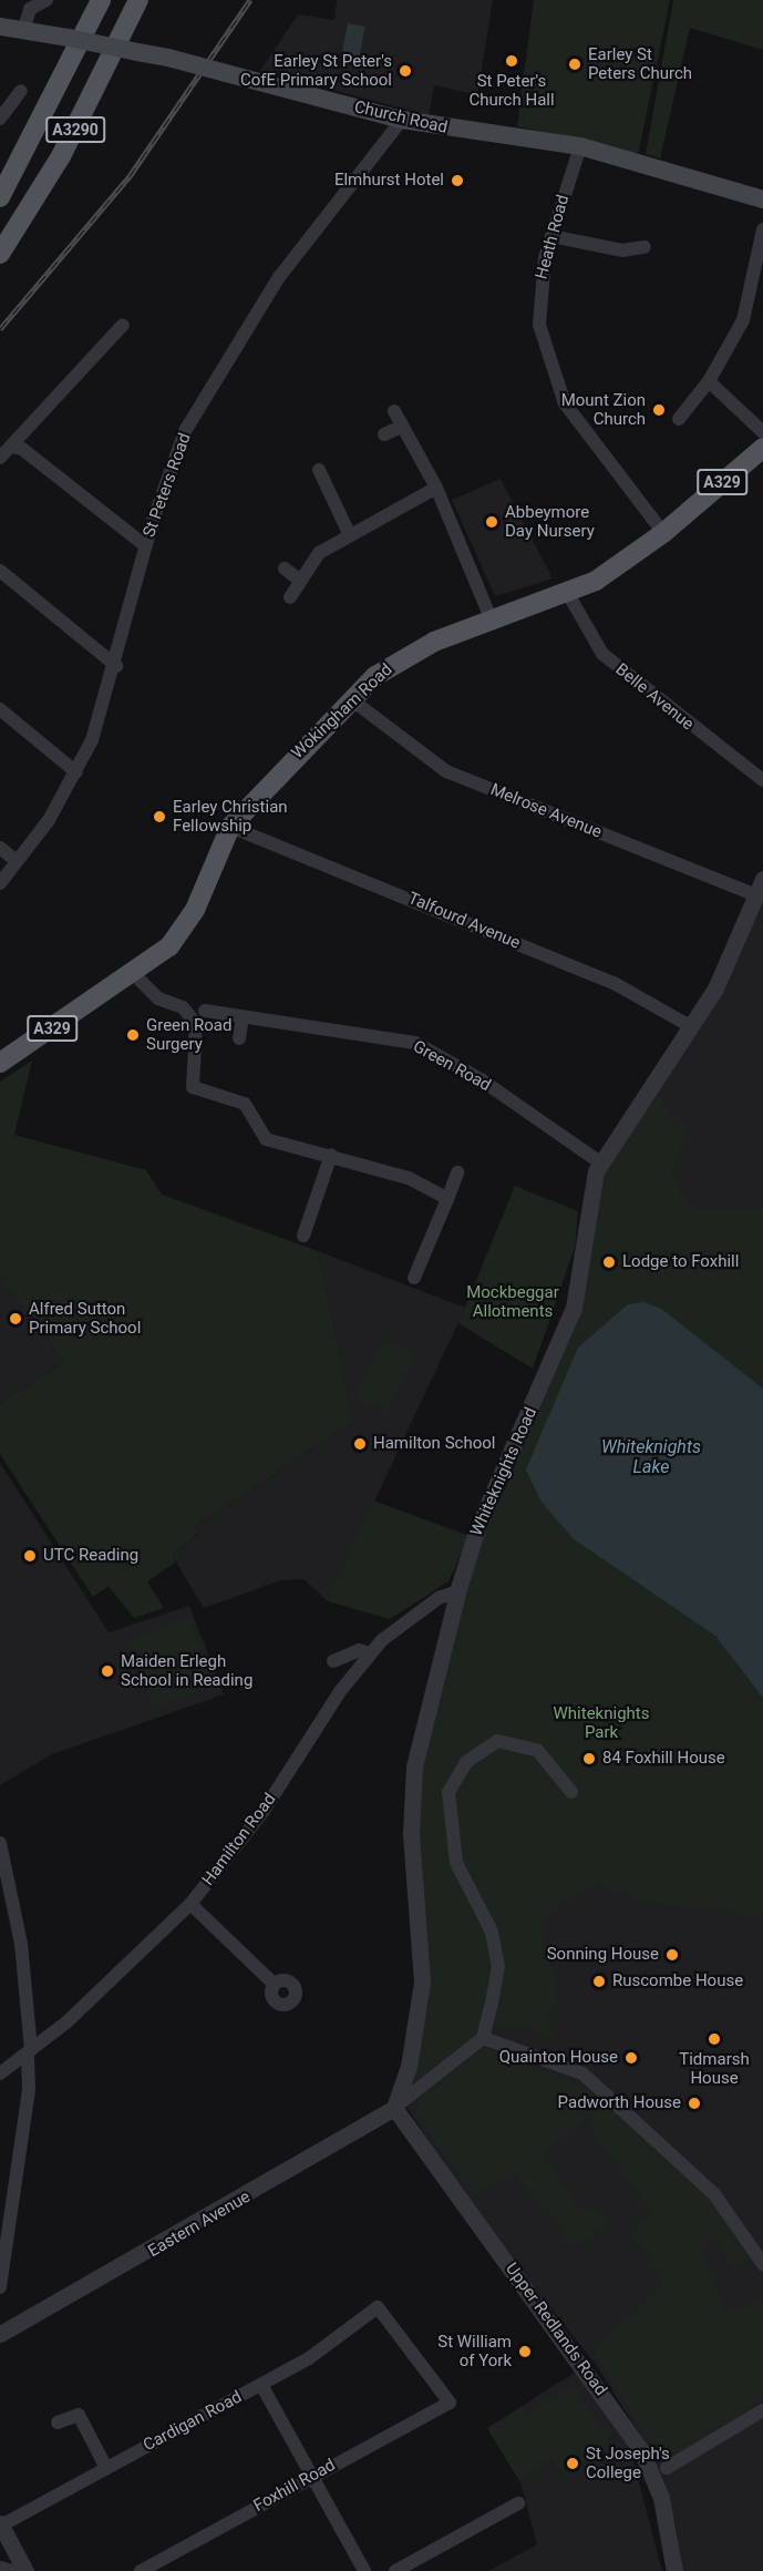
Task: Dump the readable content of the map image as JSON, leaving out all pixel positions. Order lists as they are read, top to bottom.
{
  "streets": {
    "main road": [
      "Church Road",
      "A3290",
      "A329",
      "Wokingham Road"
    ],
    "street": [
      "Heath Road",
      "St Peters Road",
      "Belle Avenue",
      "Melrose Avenue",
      "Talfourd Avenue",
      "Green Road",
      "Whiteknights Road",
      "Hamilton Road",
      "Eastern Avenue",
      "Upper Redlands Road",
      "Cardigan Road",
      "Foxhill Road"
    ]
  },
  "crossings": [
    ["Church Road", "Heath Road"],
    ["Church Road", "St Peters Road"],
    ["Heath Road", "Wokingham Road"],
    ["Belle Avenue", "Wokingham Road"],
    ["Wokingham Road", "Melrose Avenue"],
    ["Wokingham Road", "Talfourd Avenue"],
    ["Melrose Avenue", "Whiteknights Road"],
    ["Talfourd Avenue", "Whiteknights Road"],
    ["Green Road", "Whiteknights Road"],
    ["Whiteknights Road", "Hamilton Road"],
    ["Whiteknights Road", "Eastern Avenue"],
    ["Whiteknights Road", "Upper Redlands Road"],
    ["Eastern Avenue", "Upper Redlands Road"],
    ["Cardigan Road", "Foxhill Road"]
  ],
  "water": ["Whiteknights Lake"],
  "parks": ["Mockbeggar Allotments", "Whiteknights Park"],
  "places": [
    "St Peter's Church Hall",
    "Earley St Peters Church",
    "Earley St Peter's CofE Primary School",
    "Elmhurst Hotel",
    "Mount Zion Church",
    "Abbeymore Day Nursery",
    "Earley Christian Fellowship",
    "Green Road Surgery",
    "Lodge to Foxhill",
    "Alfred Sutton Primary School",
    "Hamilton School",
    "UTC Reading",
    "Maiden Erlegh School in Reading",
    "84 Foxhill House",
    "Sonning House",
    "Ruscombe House",
    "Tidmarsh House",
    "Quainton House",
    "Padworth House",
    "St William of York",
    "St Joseph's College"
  ]
}
